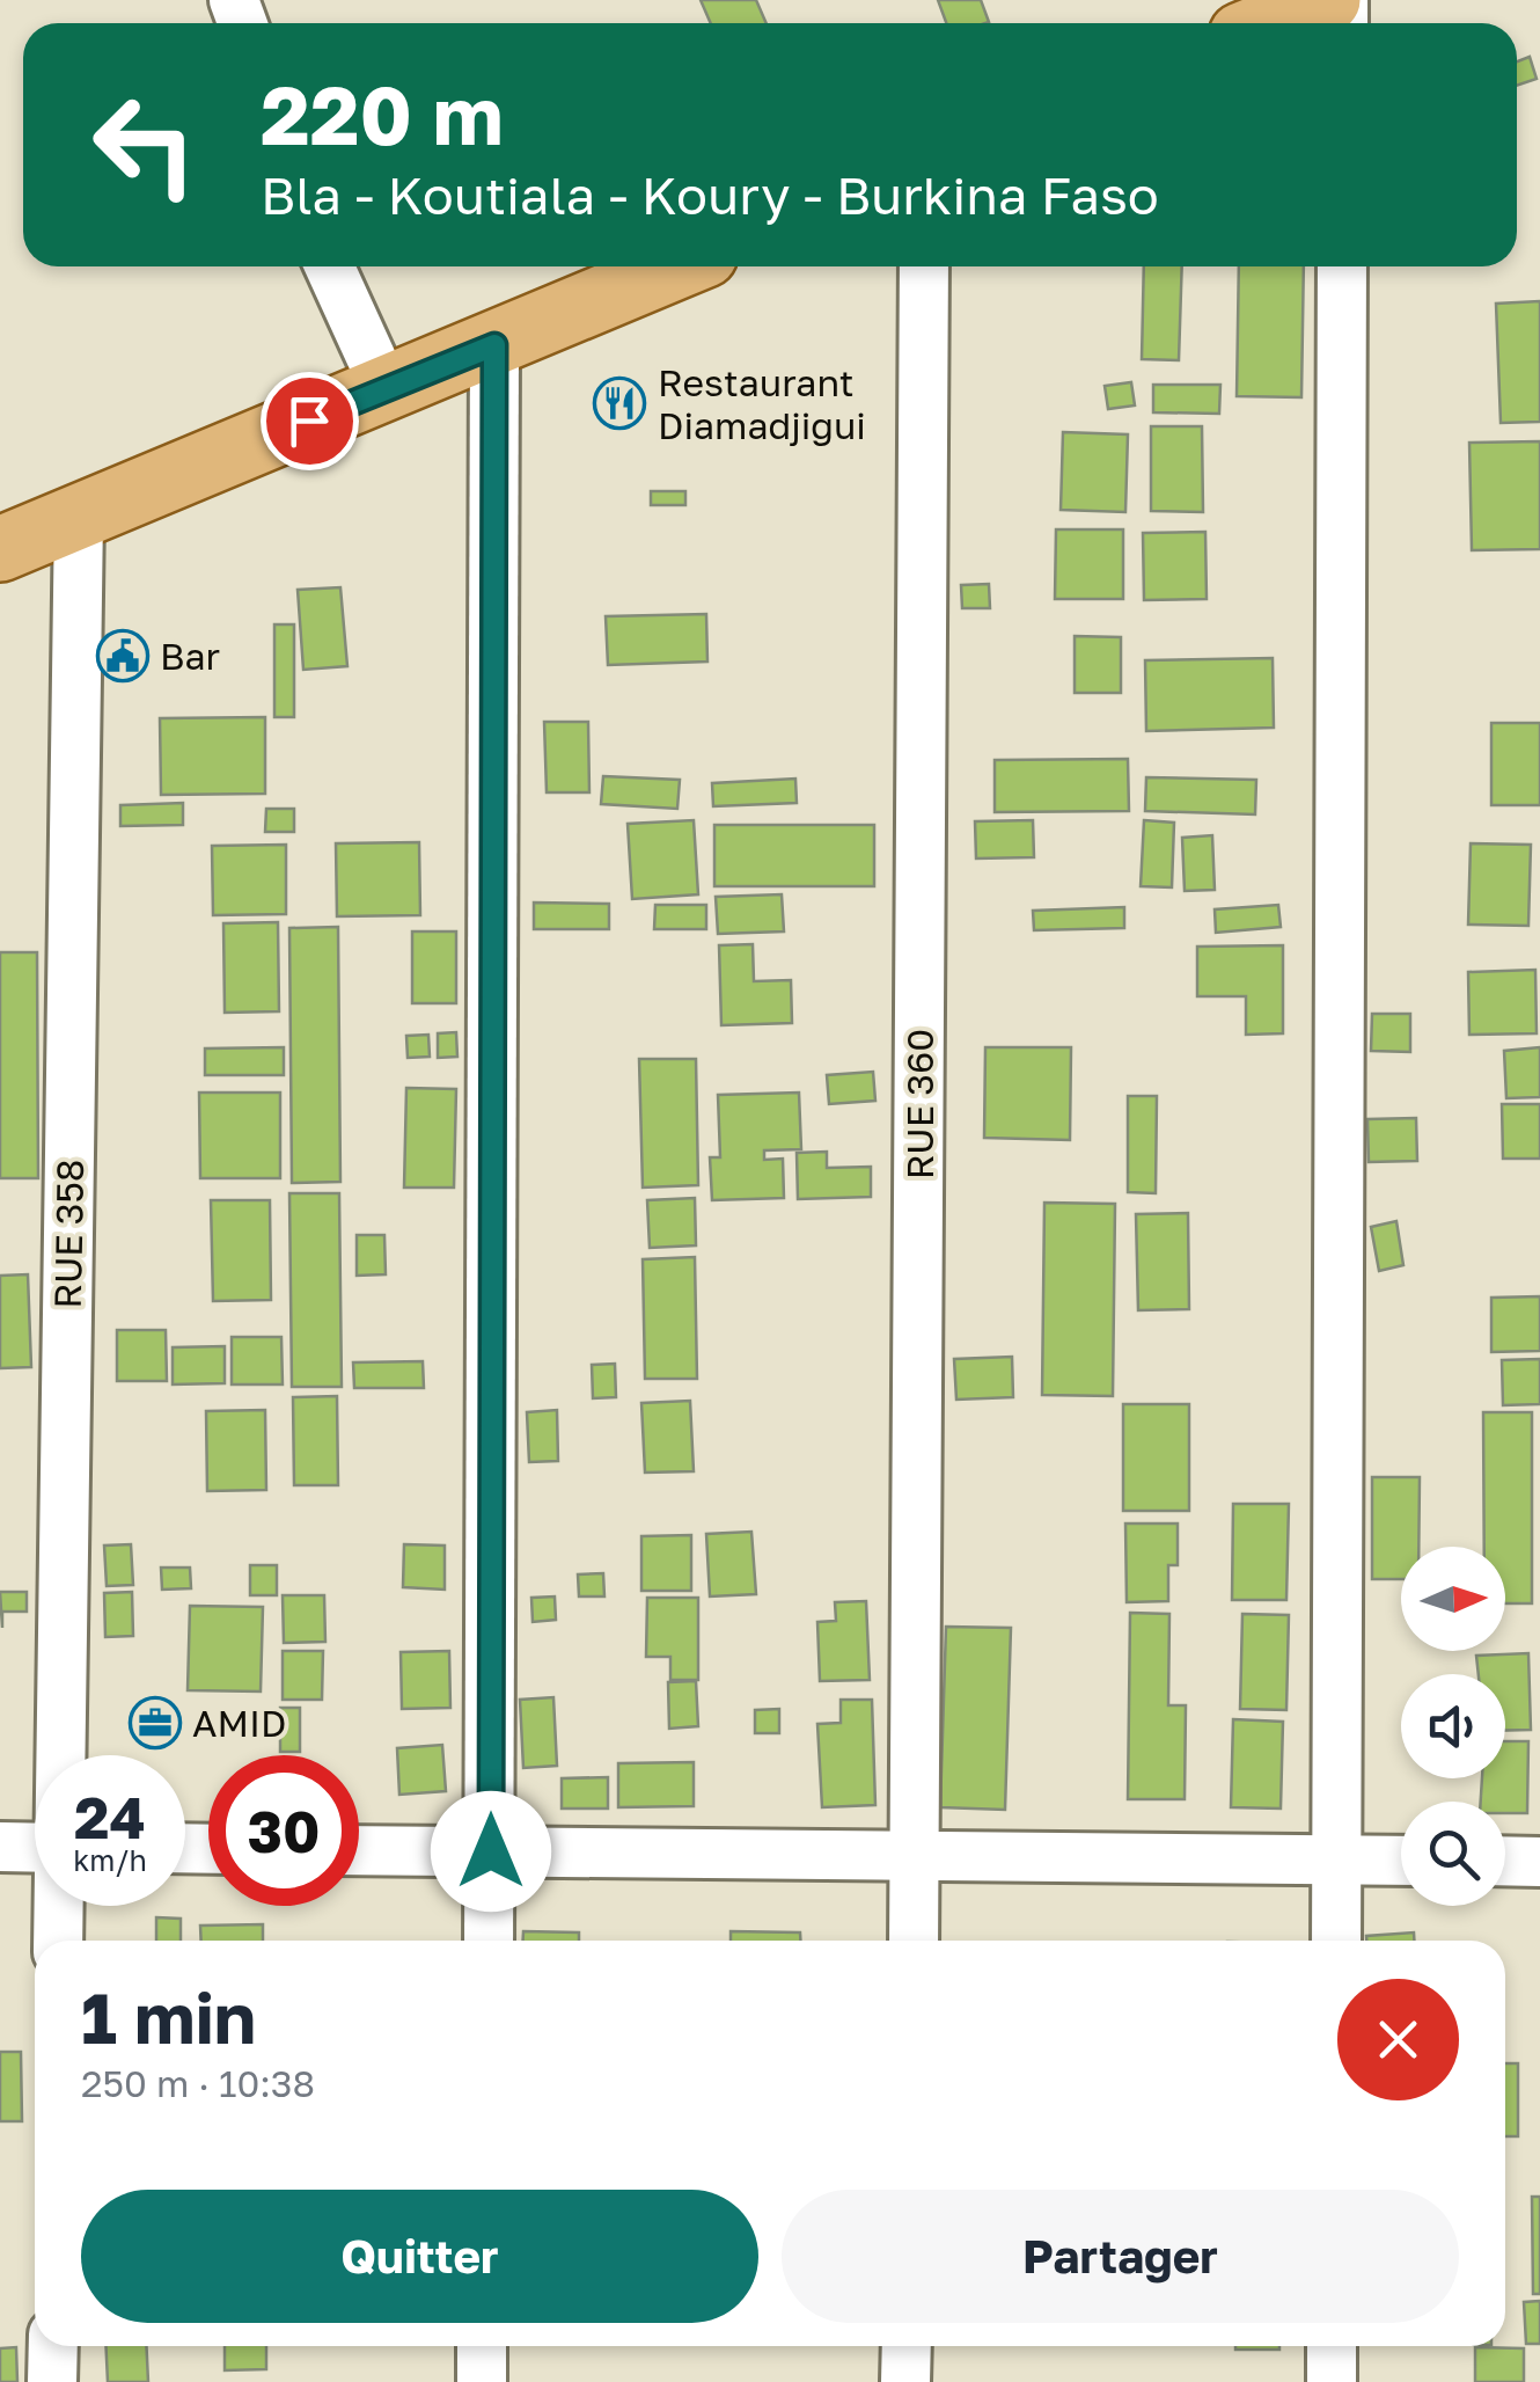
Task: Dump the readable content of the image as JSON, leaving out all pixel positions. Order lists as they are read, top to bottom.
{
  "streets": {
    "street": ["RUE 360", "RUE 358"]
  },
  "places": {
    "restaurant": ["Restaurant Diamadjigui"],
    "public building": ["Bar"],
    "office": ["AMID"]
  },
  "north": "right",
  "page": {
    "turn": ["220 m", "Bla - Koutiala - Koury - Burkina Faso"],
    "speed": "24 km/h",
    "limit": "30",
    "heading": ["1 min", "250 m · 10:38"],
    "buttons": ["Quitter", "Partager"]
  }
}
